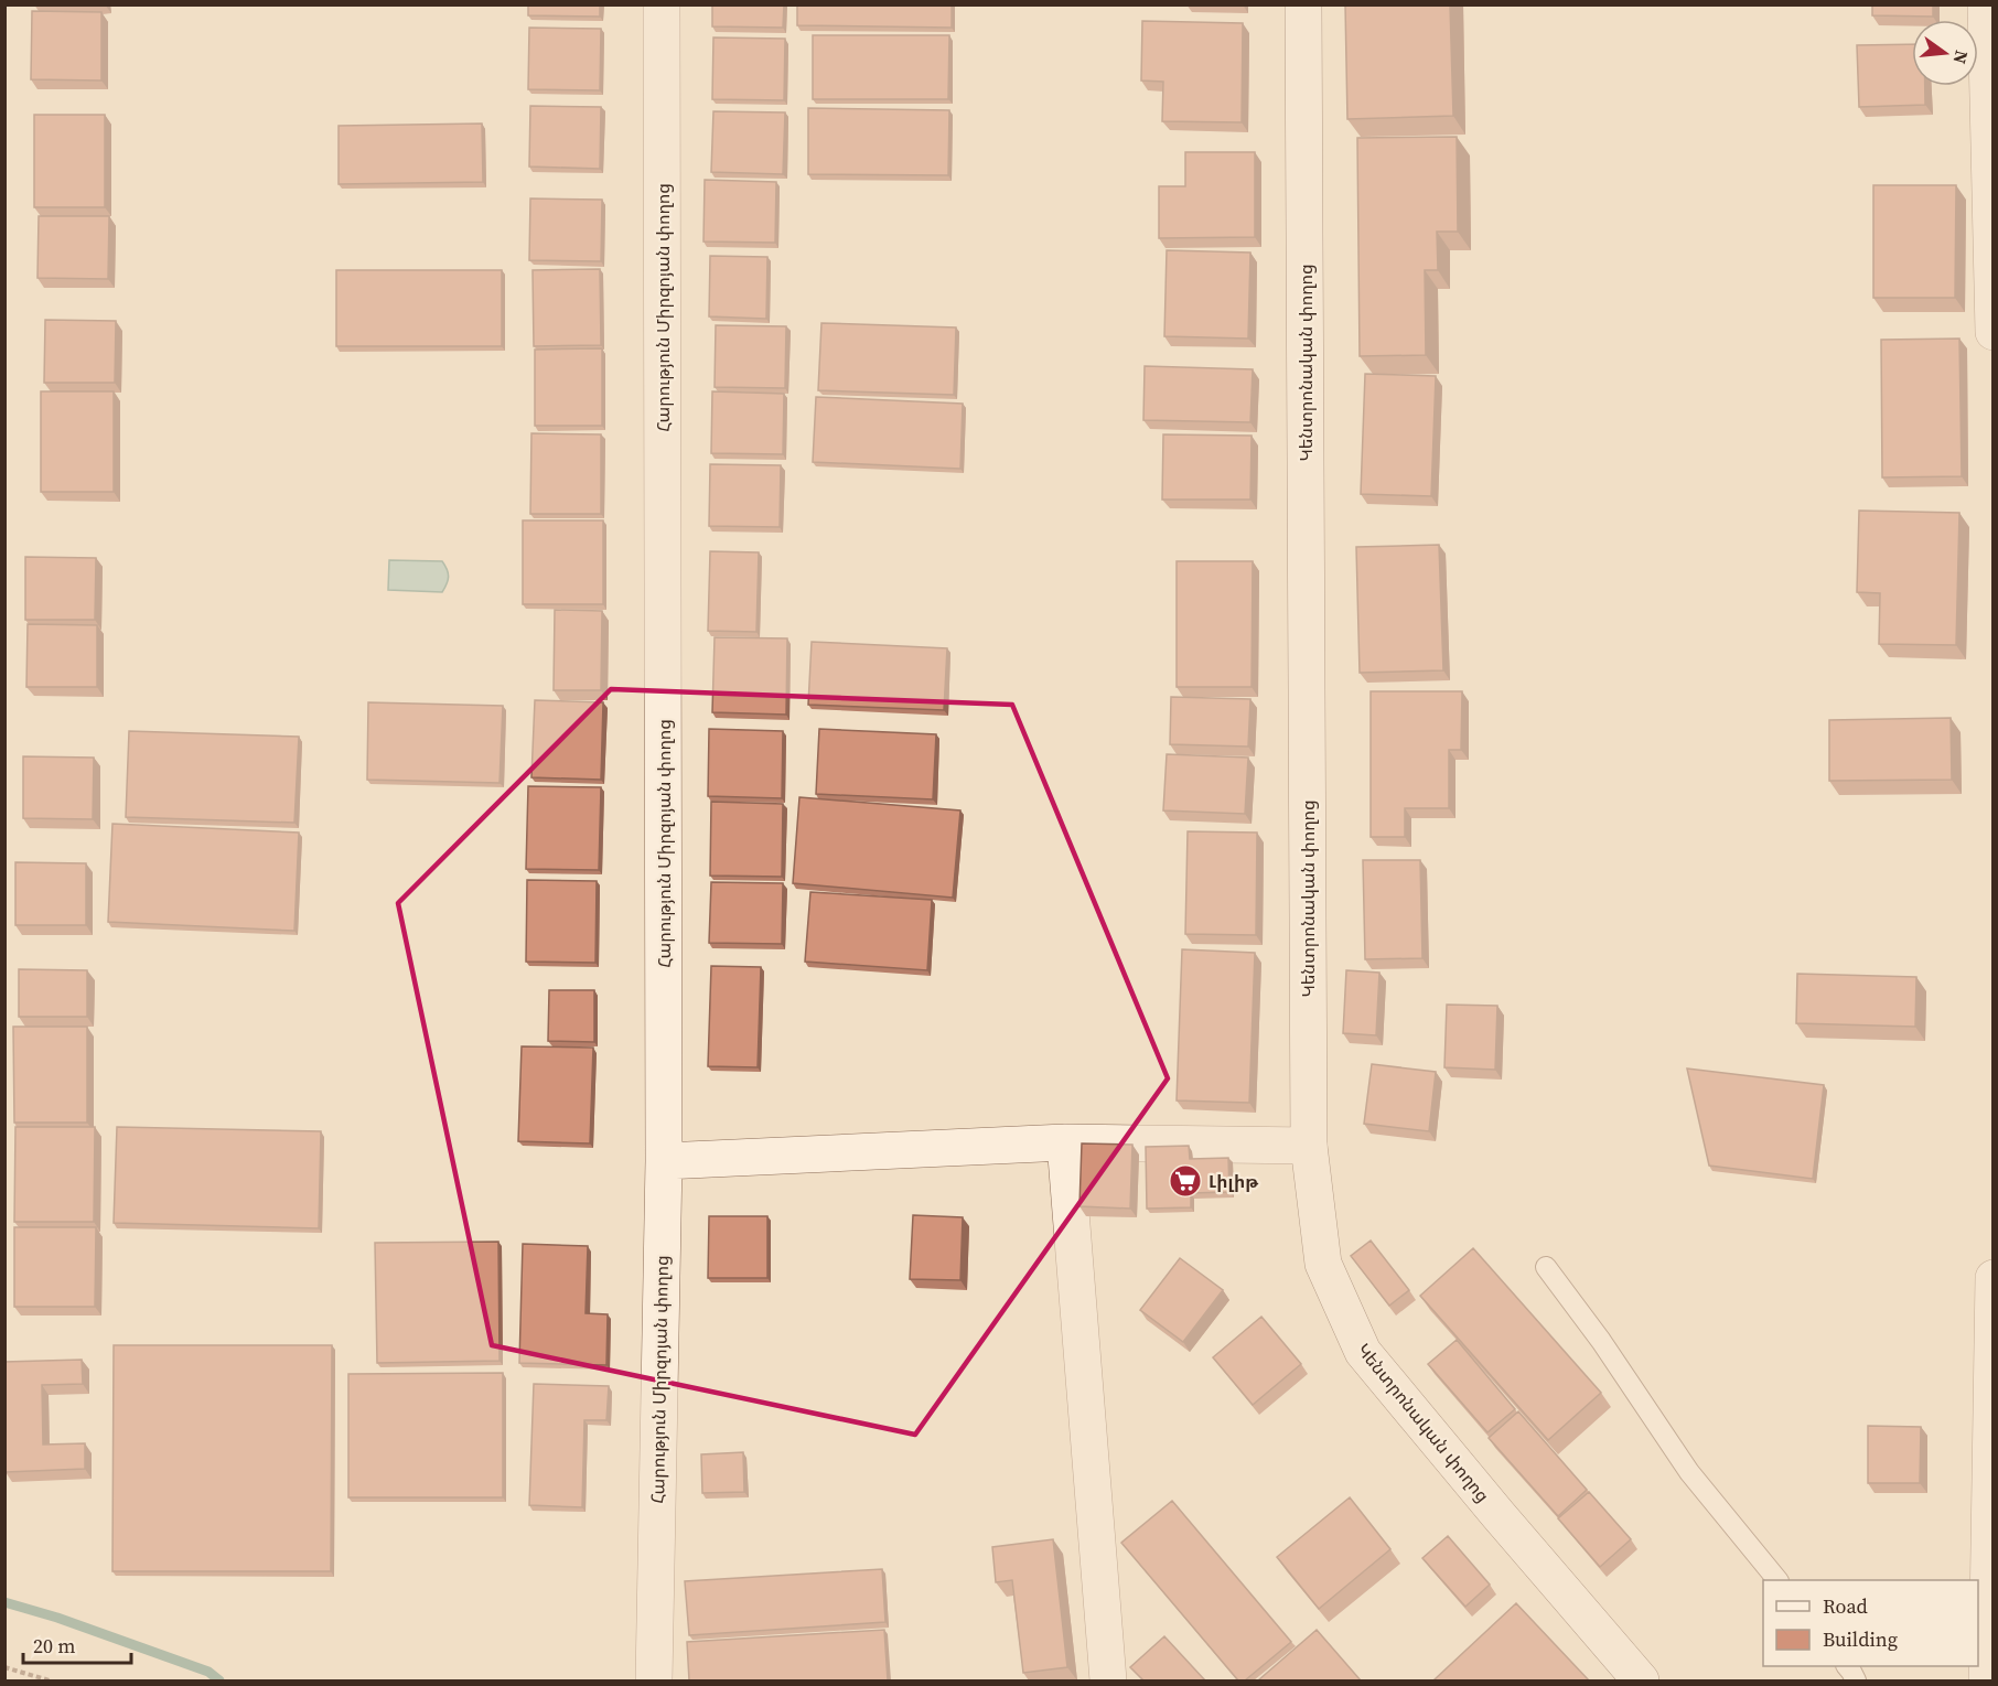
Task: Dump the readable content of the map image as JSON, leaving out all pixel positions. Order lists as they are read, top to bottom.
{
  "streets": {
    "street": ["Հարություն Միրզոյան փողոց", "Կենտրոնական փողոց"]
  },
  "places": {
    "supermarket": ["Լիլիթ"]
  },
  "legend": ["Road", "Building"],
  "scale_bar": "20 m",
  "north": "right"
}
